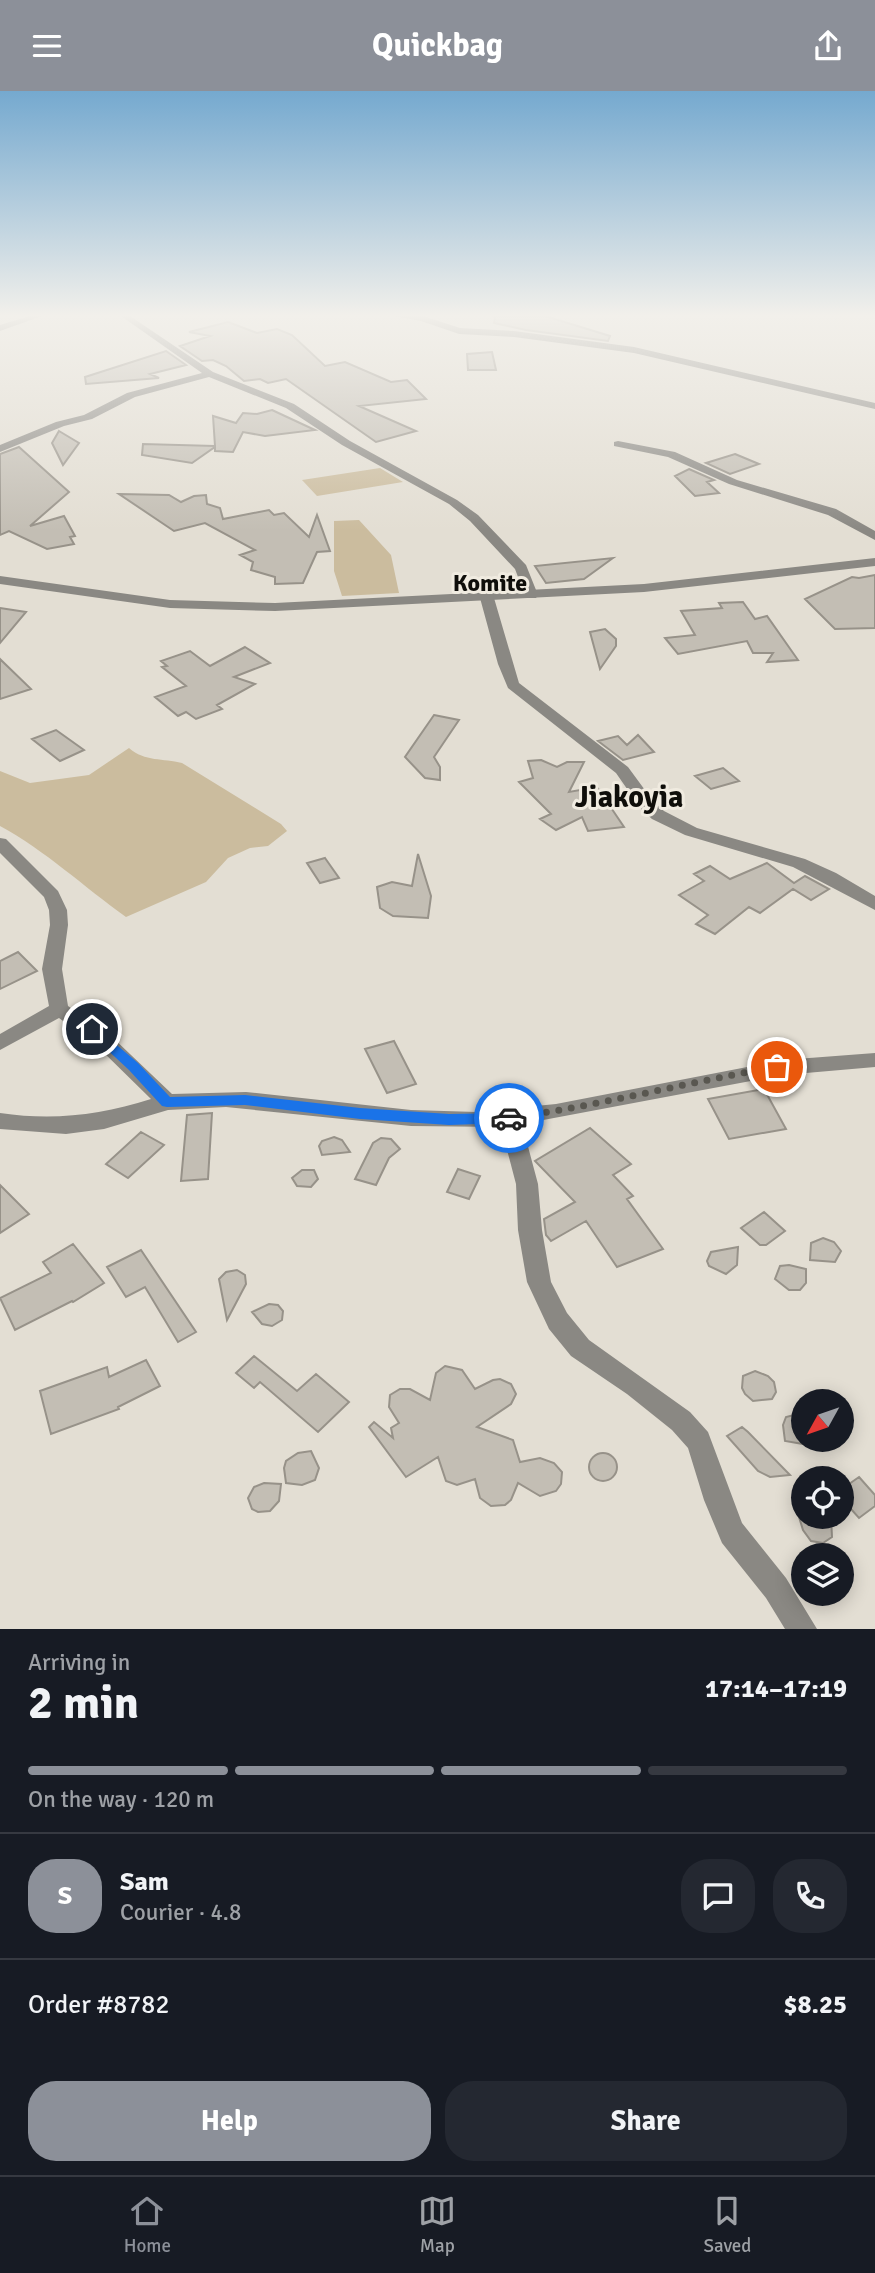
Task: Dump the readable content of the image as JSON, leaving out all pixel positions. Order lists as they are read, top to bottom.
{
  "districts": ["Komite", "Jiakoyia"],
  "north": "bottom left",
  "page": {
    "header": "Quickbag",
    "heading": ["2 min", "Arriving in", "17:14–17:19"],
    "panel": [
      "Sam",
      "Courier · 4.8",
      "Order #8782",
      "$8.25"
    ],
    "bar": "On the way · 120 m",
    "round": "S",
    "buttons": ["Help", "Share"],
    "tabs": ["Home", "Map", "Saved"]
  }
}
